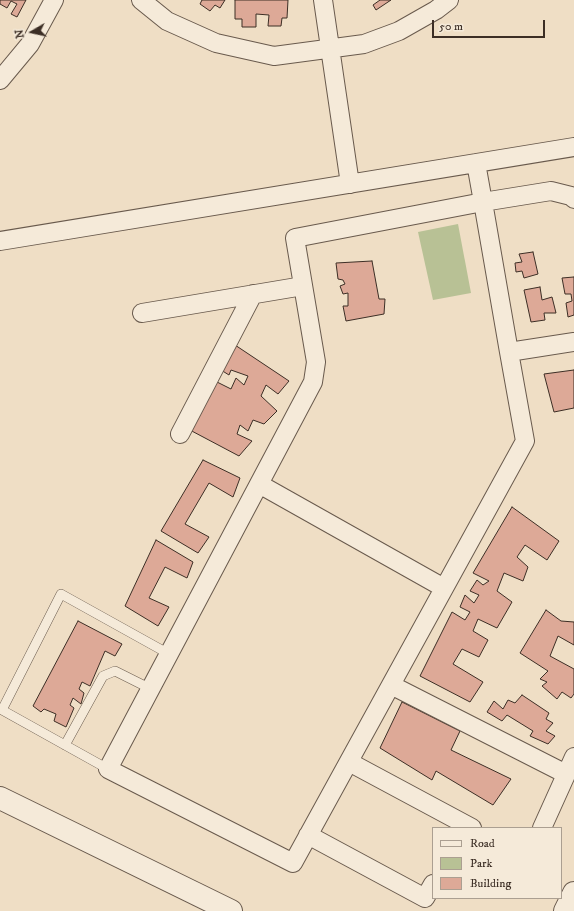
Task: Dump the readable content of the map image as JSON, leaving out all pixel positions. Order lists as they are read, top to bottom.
{
  "legend": ["Road", "Park", "Building"],
  "scale_bar": "50 m",
  "north": "left"
}
